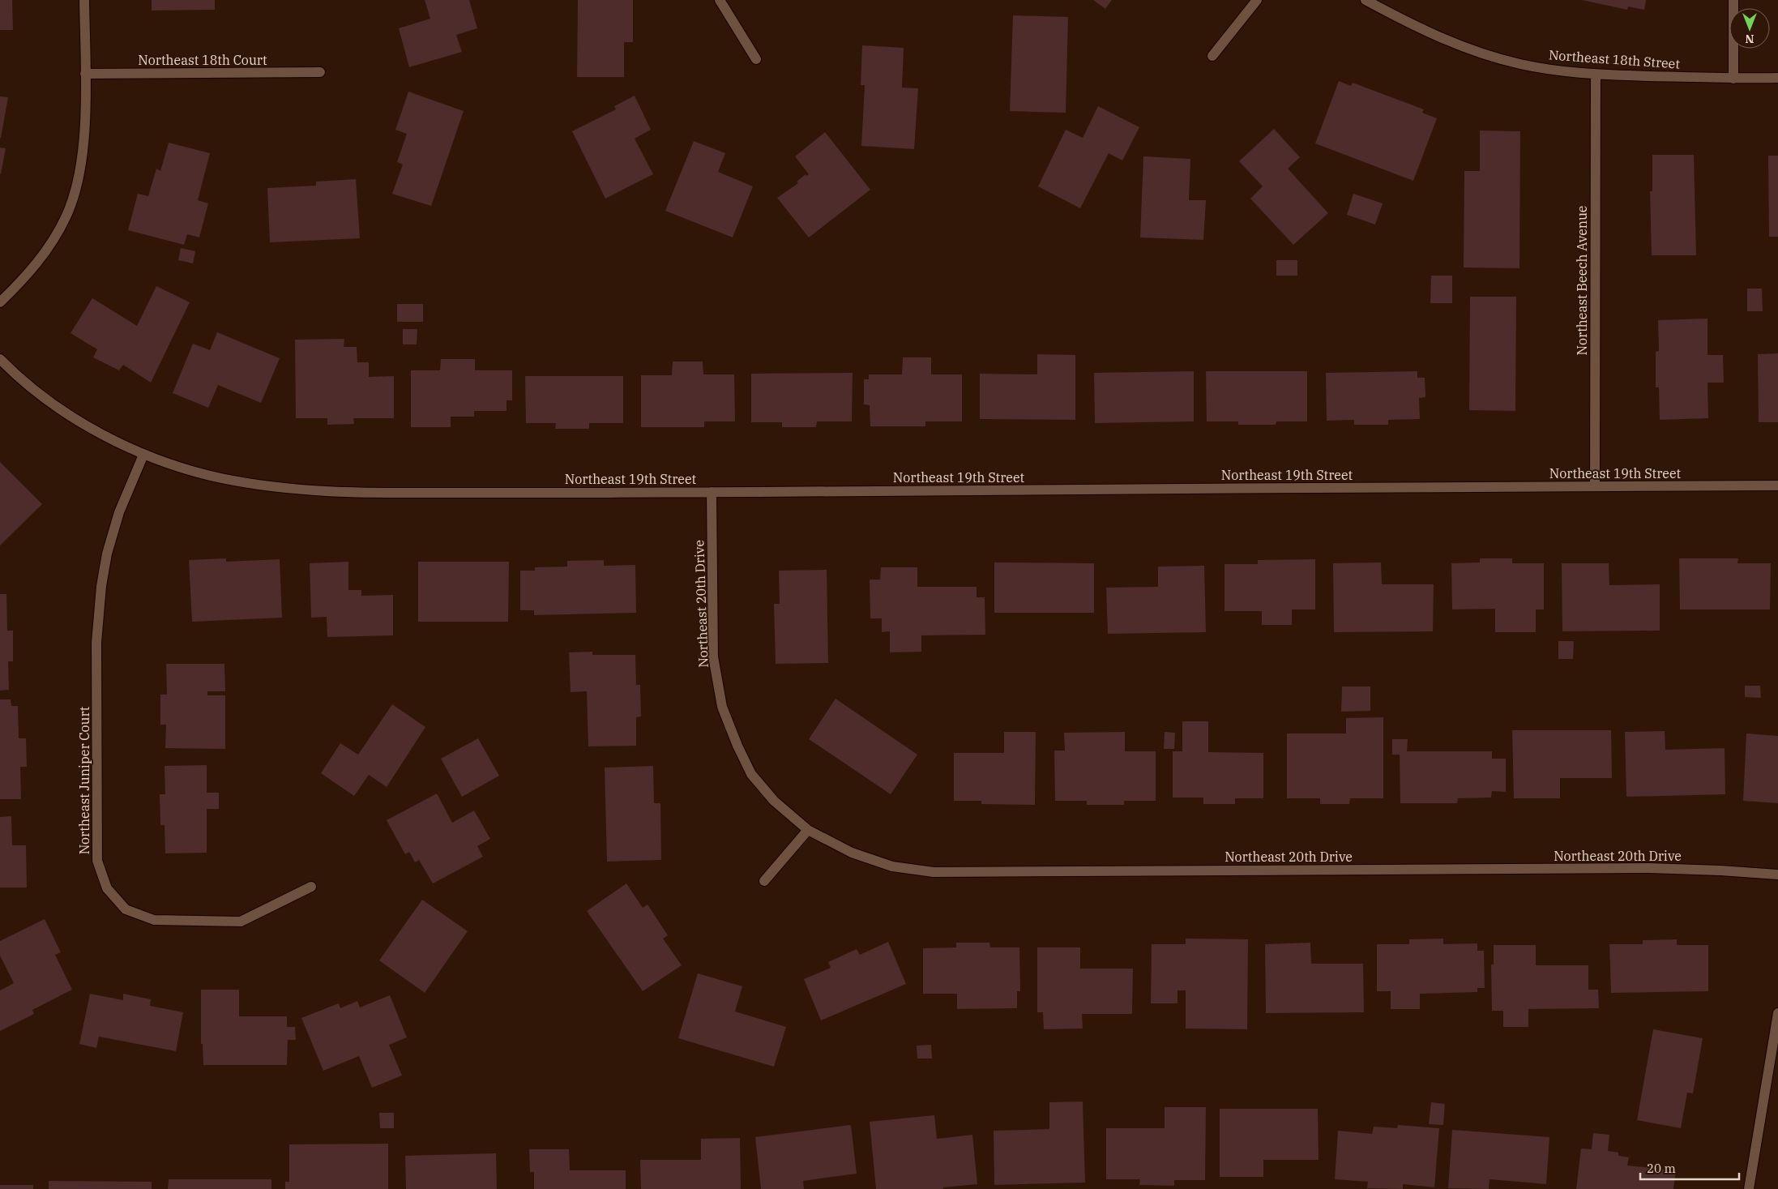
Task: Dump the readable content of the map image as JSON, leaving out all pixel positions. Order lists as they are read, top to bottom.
{
  "streets": {
    "street": [
      "Northeast 18th Street",
      "Northeast 18th Court",
      "Northeast Beech Avenue",
      "Northeast 19th Street",
      "Northeast 20th Drive",
      "Northeast Juniper Court"
    ]
  },
  "crossings": [
    ["Northeast 18th Street", "Northeast Beech Avenue"],
    ["Northeast Beech Avenue", "Northeast 19th Street"],
    ["Northeast 19th Street", "Northeast 20th Drive"],
    ["Northeast 19th Street", "Northeast Juniper Court"]
  ],
  "scale_bar": "20 m",
  "north": "bottom"
}
